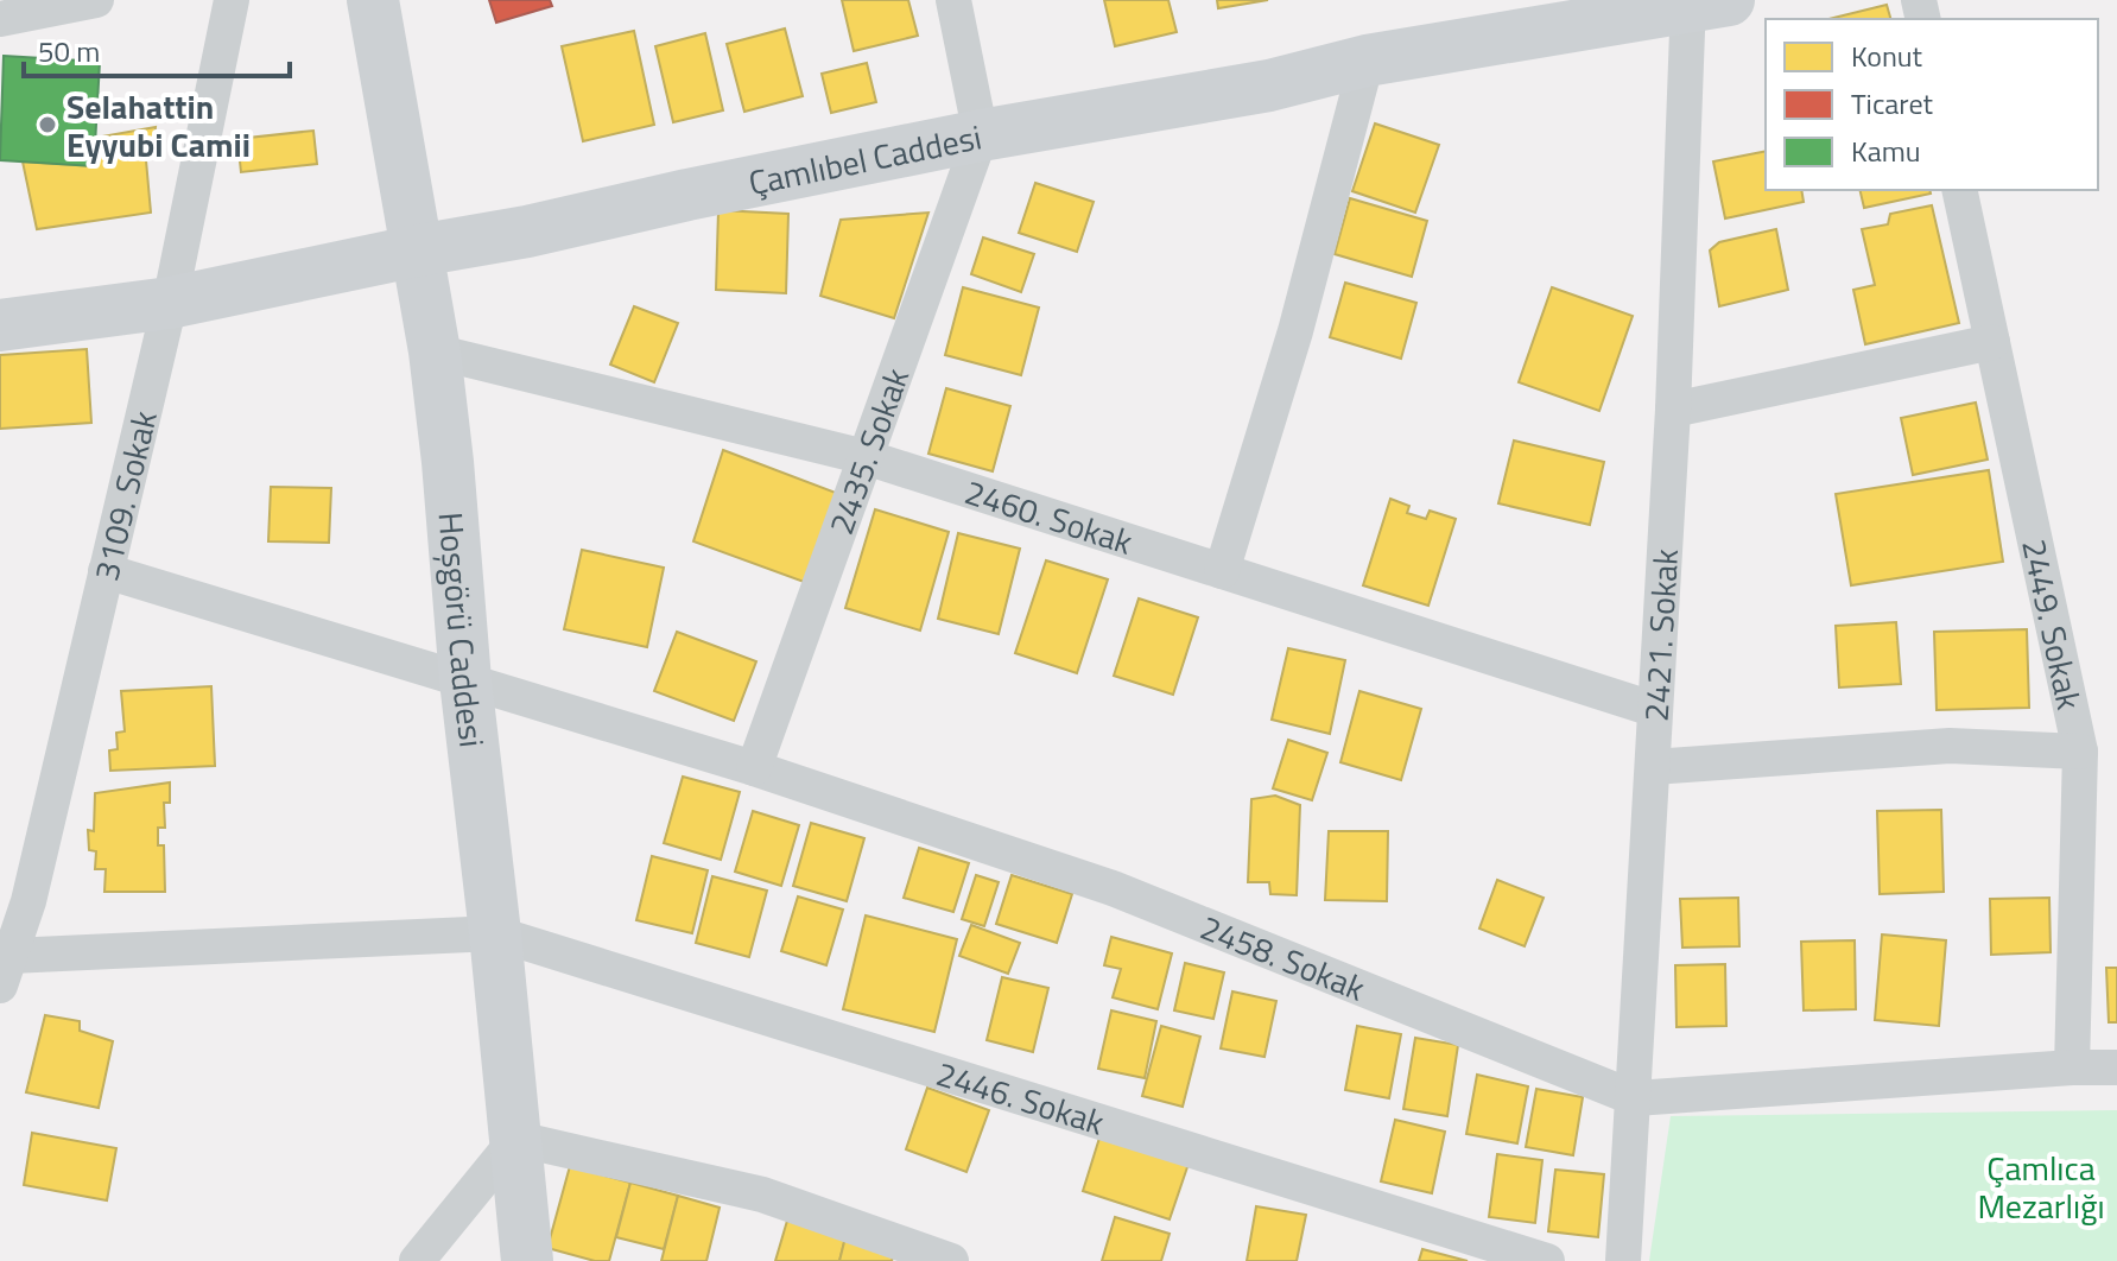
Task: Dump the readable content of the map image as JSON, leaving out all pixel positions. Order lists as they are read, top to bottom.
{
  "streets": {
    "street": [
      "Çamlıbel Caddesi",
      "2435. Sokak",
      "3109. Sokak",
      "2460. Sokak",
      "2449. Sokak",
      "Hoşgörü Caddesi",
      "2421. Sokak",
      "2458. Sokak",
      "2446. Sokak"
    ]
  },
  "crossings": [
    ["Çamlıbel Caddesi", "2435. Sokak"],
    ["Çamlıbel Caddesi", "3109. Sokak"],
    ["Çamlıbel Caddesi", "Hoşgörü Caddesi"],
    ["Çamlıbel Caddesi", "2421. Sokak"],
    ["2435. Sokak", "2460. Sokak"],
    ["2435. Sokak", "2458. Sokak"],
    ["3109. Sokak", "2458. Sokak"],
    ["3109. Sokak", "2446. Sokak"],
    ["2460. Sokak", "Hoşgörü Caddesi"],
    ["2460. Sokak", "2421. Sokak"],
    ["2449. Sokak", "2458. Sokak"],
    ["Hoşgörü Caddesi", "2458. Sokak"],
    ["Hoşgörü Caddesi", "2446. Sokak"],
    ["2421. Sokak", "2458. Sokak"]
  ],
  "parks": ["Çamlıca Mezarlığı"],
  "places": ["Selahattin Eyyubi Camii"],
  "legend": ["Konut", "Ticaret", "Kamu"],
  "scale_bar": "50 m"
}
